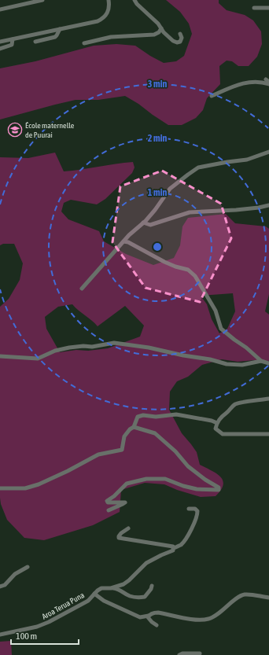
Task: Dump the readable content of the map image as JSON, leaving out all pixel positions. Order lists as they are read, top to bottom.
{
  "streets": {
    "street": ["Aroa Terua Puna"]
  },
  "places": {
    "school or university": ["École maternelle de Puurai"]
  },
  "scale_bar": "100 m",
  "rings": ["3 min", "2 min", "1 min"]
}
